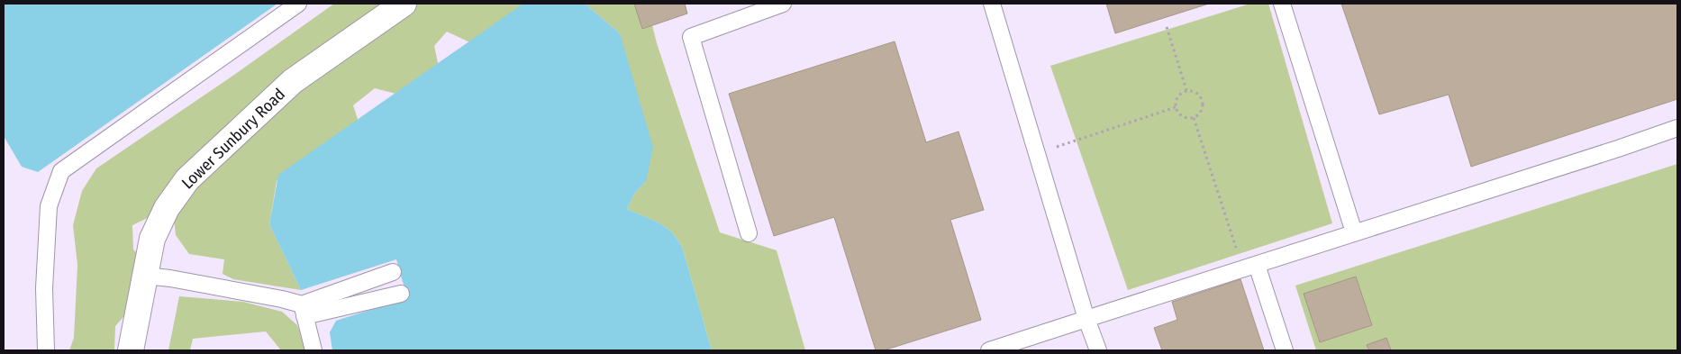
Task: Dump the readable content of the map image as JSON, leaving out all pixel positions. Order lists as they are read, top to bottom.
{
  "streets": {
    "street": ["Lower Sunbury Road"]
  }
}
